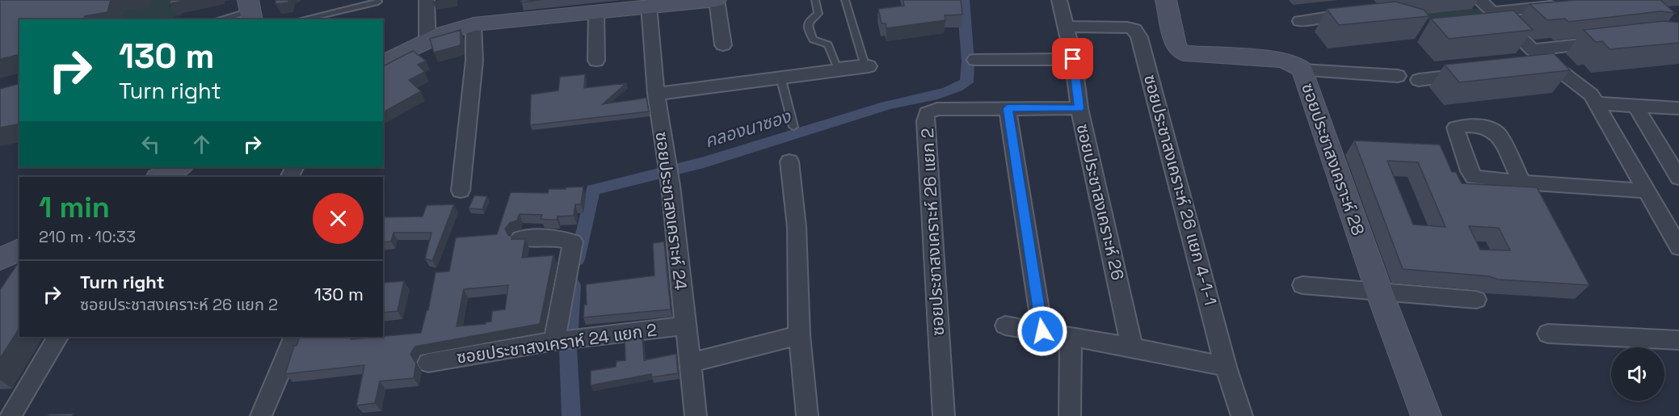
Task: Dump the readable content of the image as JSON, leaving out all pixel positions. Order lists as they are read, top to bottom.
{
  "streets": {
    "street": [
      "ซอยประชาสงเคราะห์ 28",
      "ซอยประชาสงเคราะห์ 26 แยก 4-1-1",
      "ซอยประชาสงเคราะห์ 26",
      "ซอยประชาสงเคราะห์ 24",
      "ซอยประชาสงเคราะห์ 26 แยก 2",
      "ซอยประชาสงเคราห์ 24 แยก 2"
    ]
  },
  "crossings": [
    ["ซอยประชาสงเคราะห์ 26 แยก 4-1-1", "ซอยประชาสงเคราะห์ 26"],
    ["ซอยประชาสงเคราะห์ 26", "ซอยประชาสงเคราะห์ 26 แยก 2"],
    ["ซอยประชาสงเคราะห์ 24", "ซอยประชาสงเคราห์ 24 แยก 2"]
  ],
  "water": ["คลองนาซอง"],
  "page": {
    "turn": ["130 m", "Turn right"],
    "heading": ["1 min", "210 m · 10:33"],
    "list": [
      {
        "name": "Turn right",
        "note": "ซอยประชาสงเคราะห์ 26 แยก 2",
        "value": "130 m"
      }
    ]
  }
}
